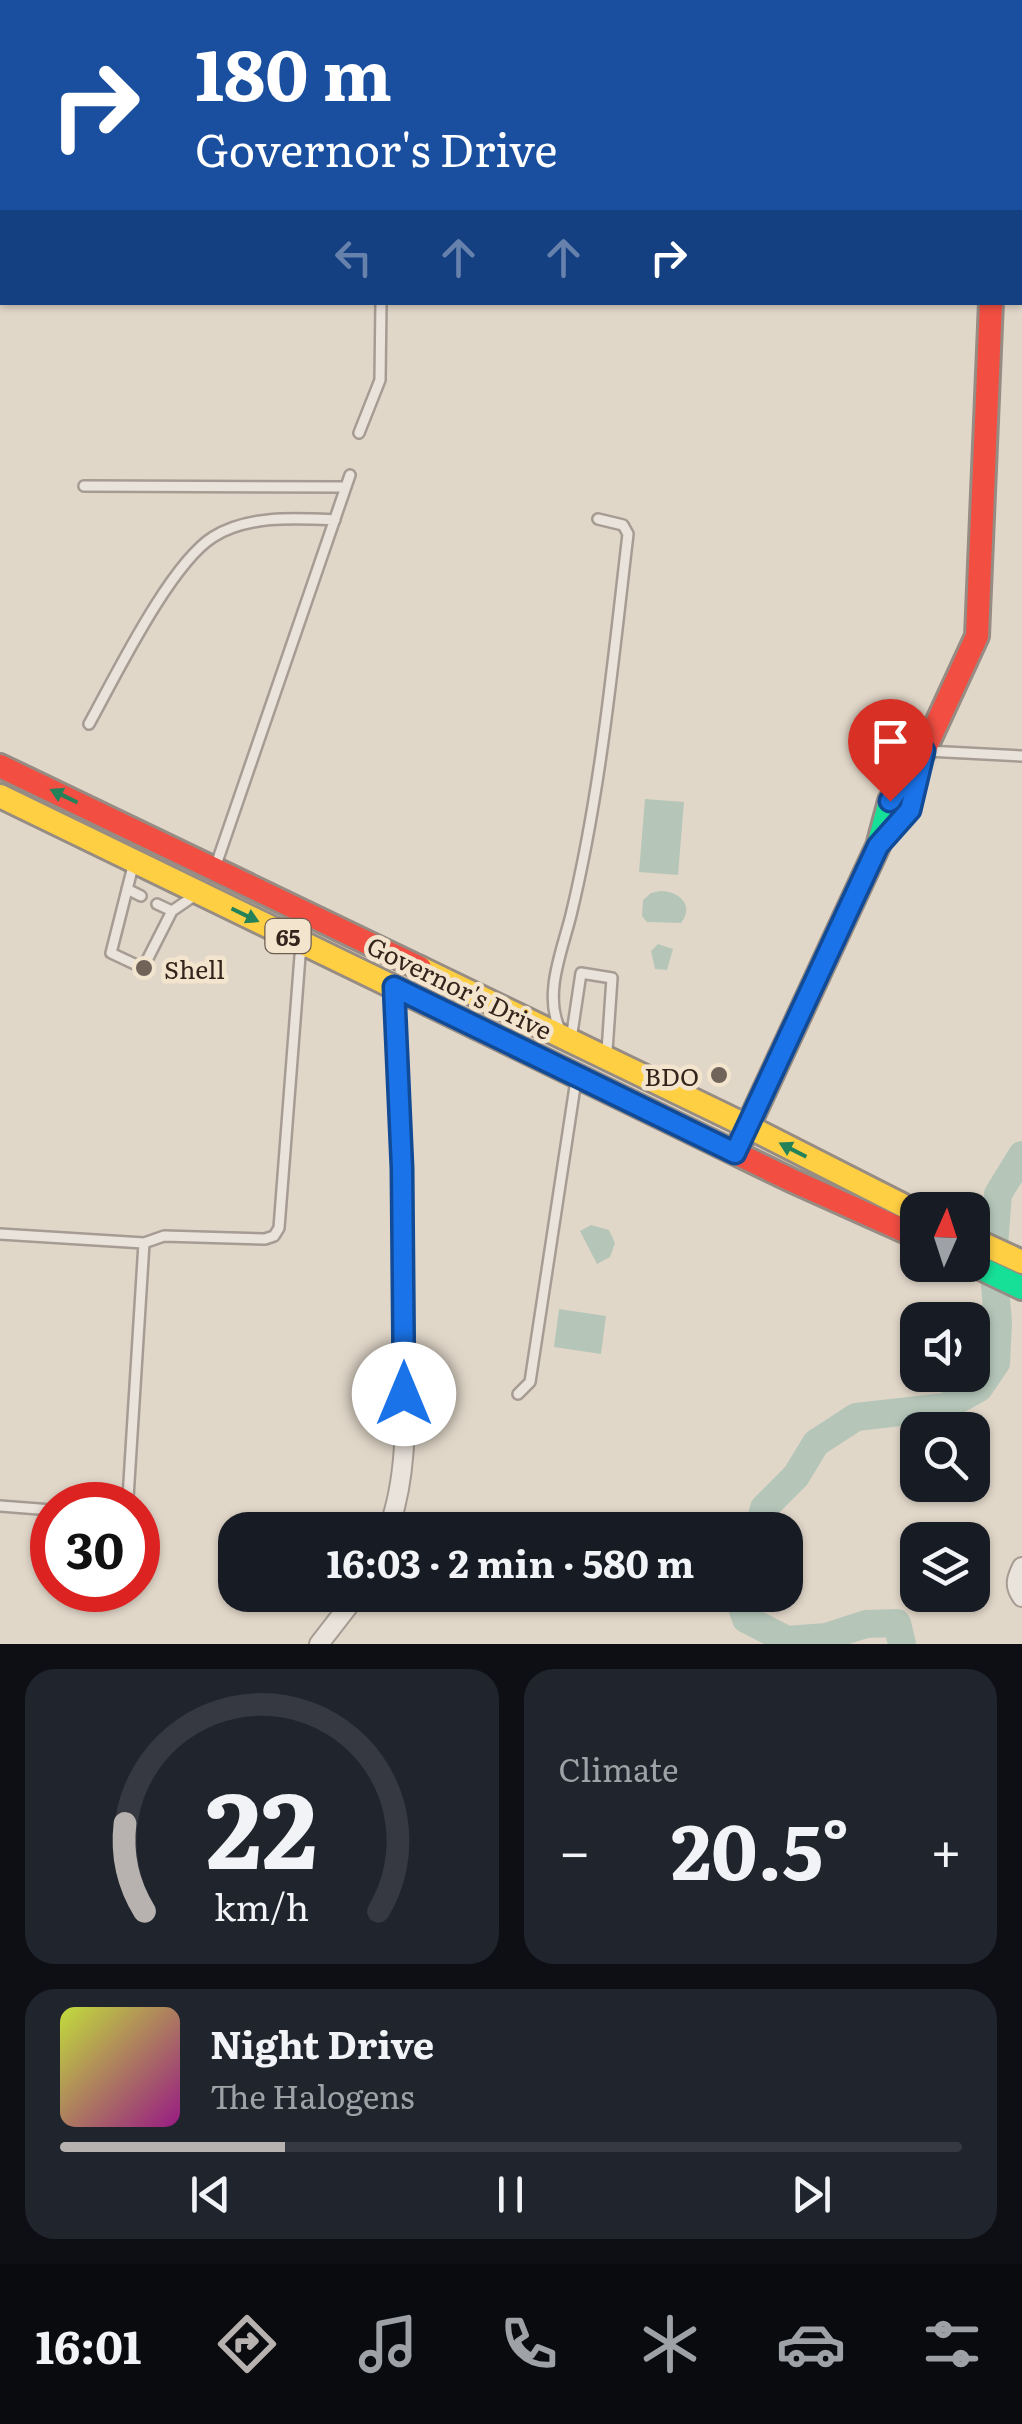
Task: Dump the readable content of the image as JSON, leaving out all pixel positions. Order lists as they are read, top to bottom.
{
  "streets": {
    "main road": ["65", "Governor's Drive"]
  },
  "places": ["Shell", "BDO"],
  "north": "top",
  "page": {
    "turn": ["180 m", "Governor's Drive"],
    "limit": "30",
    "trip": "16:03 · 2 min · 580 m",
    "tile": "Climate",
    "heat": ["−", "20.5°", "+"],
    "song": ["Night Drive", "The Halogens"],
    "tabs": "16:01",
    "gauge": ["22", "km/h"]
  }
}
